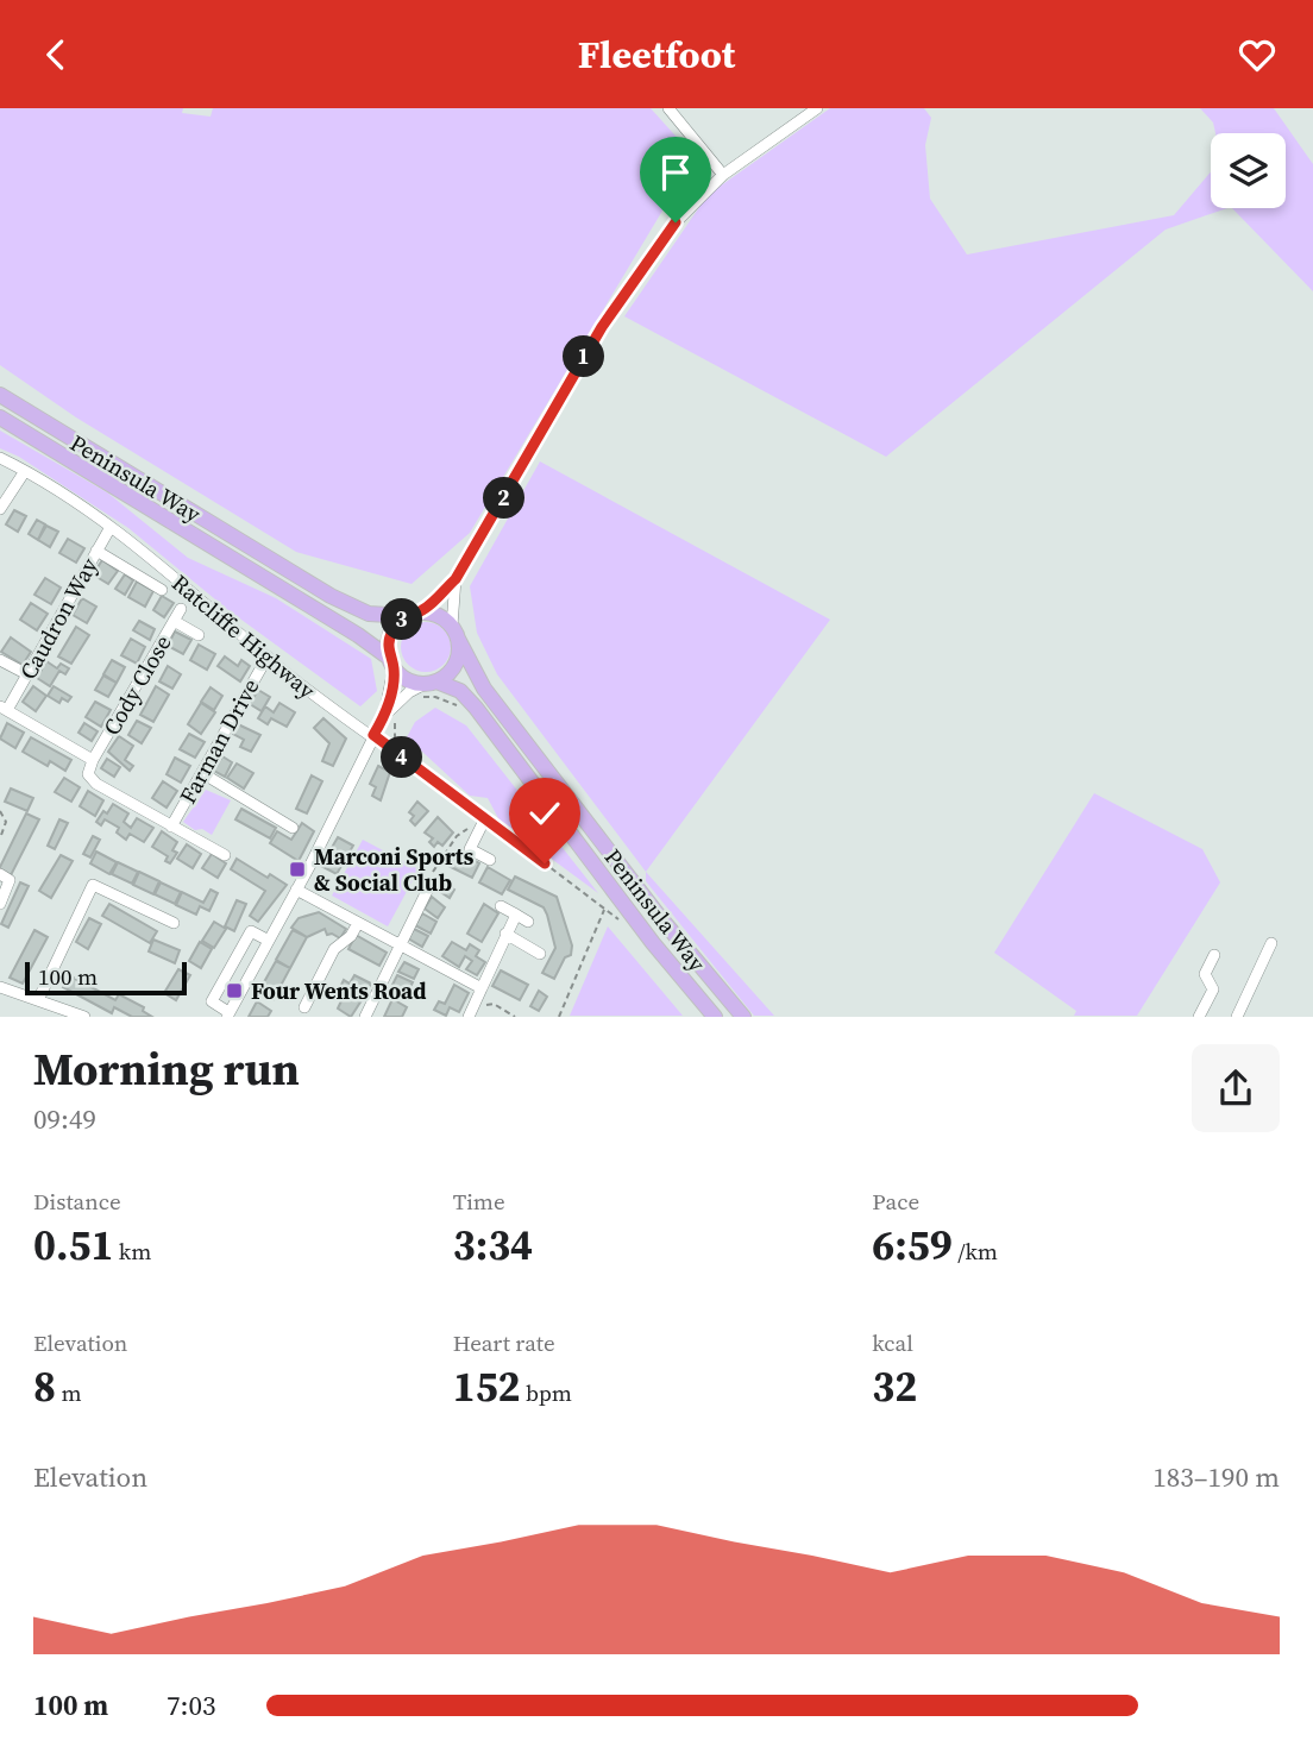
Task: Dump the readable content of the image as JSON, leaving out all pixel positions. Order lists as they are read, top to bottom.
{
  "streets": {
    "main road": ["Peninsula Way"],
    "street": [
      "Caudron Way",
      "Ratcliffe Highway",
      "Cody Close",
      "Farman Drive"
    ]
  },
  "crossings": [
    ["Caudron Way", "Ratcliffe Highway"],
    ["Ratcliffe Highway", "Farman Drive"]
  ],
  "places": {
    "transit": ["Marconi Sports & Social Club", "Four Wents Road"]
  },
  "scale_bar": "100 m",
  "page": {
    "header": "Fleetfoot",
    "pins": [
      "1",
      "2",
      "3",
      "4"
    ],
    "scale": "100 m",
    "heading": ["Morning run", "09:49"],
    "stats": [
      ["Distance", "0.51 km"],
      ["Time", "3:34"],
      ["Pace", "6:59 /km"],
      ["Elevation", "8 m"],
      ["Heart rate", "152 bpm"],
      ["kcal", "32"]
    ],
    "chart": ["Elevation", "183–190 m"],
    "list": [
      {
        "name": "100 m",
        "note": "7:03"
      }
    ]
  }
}
